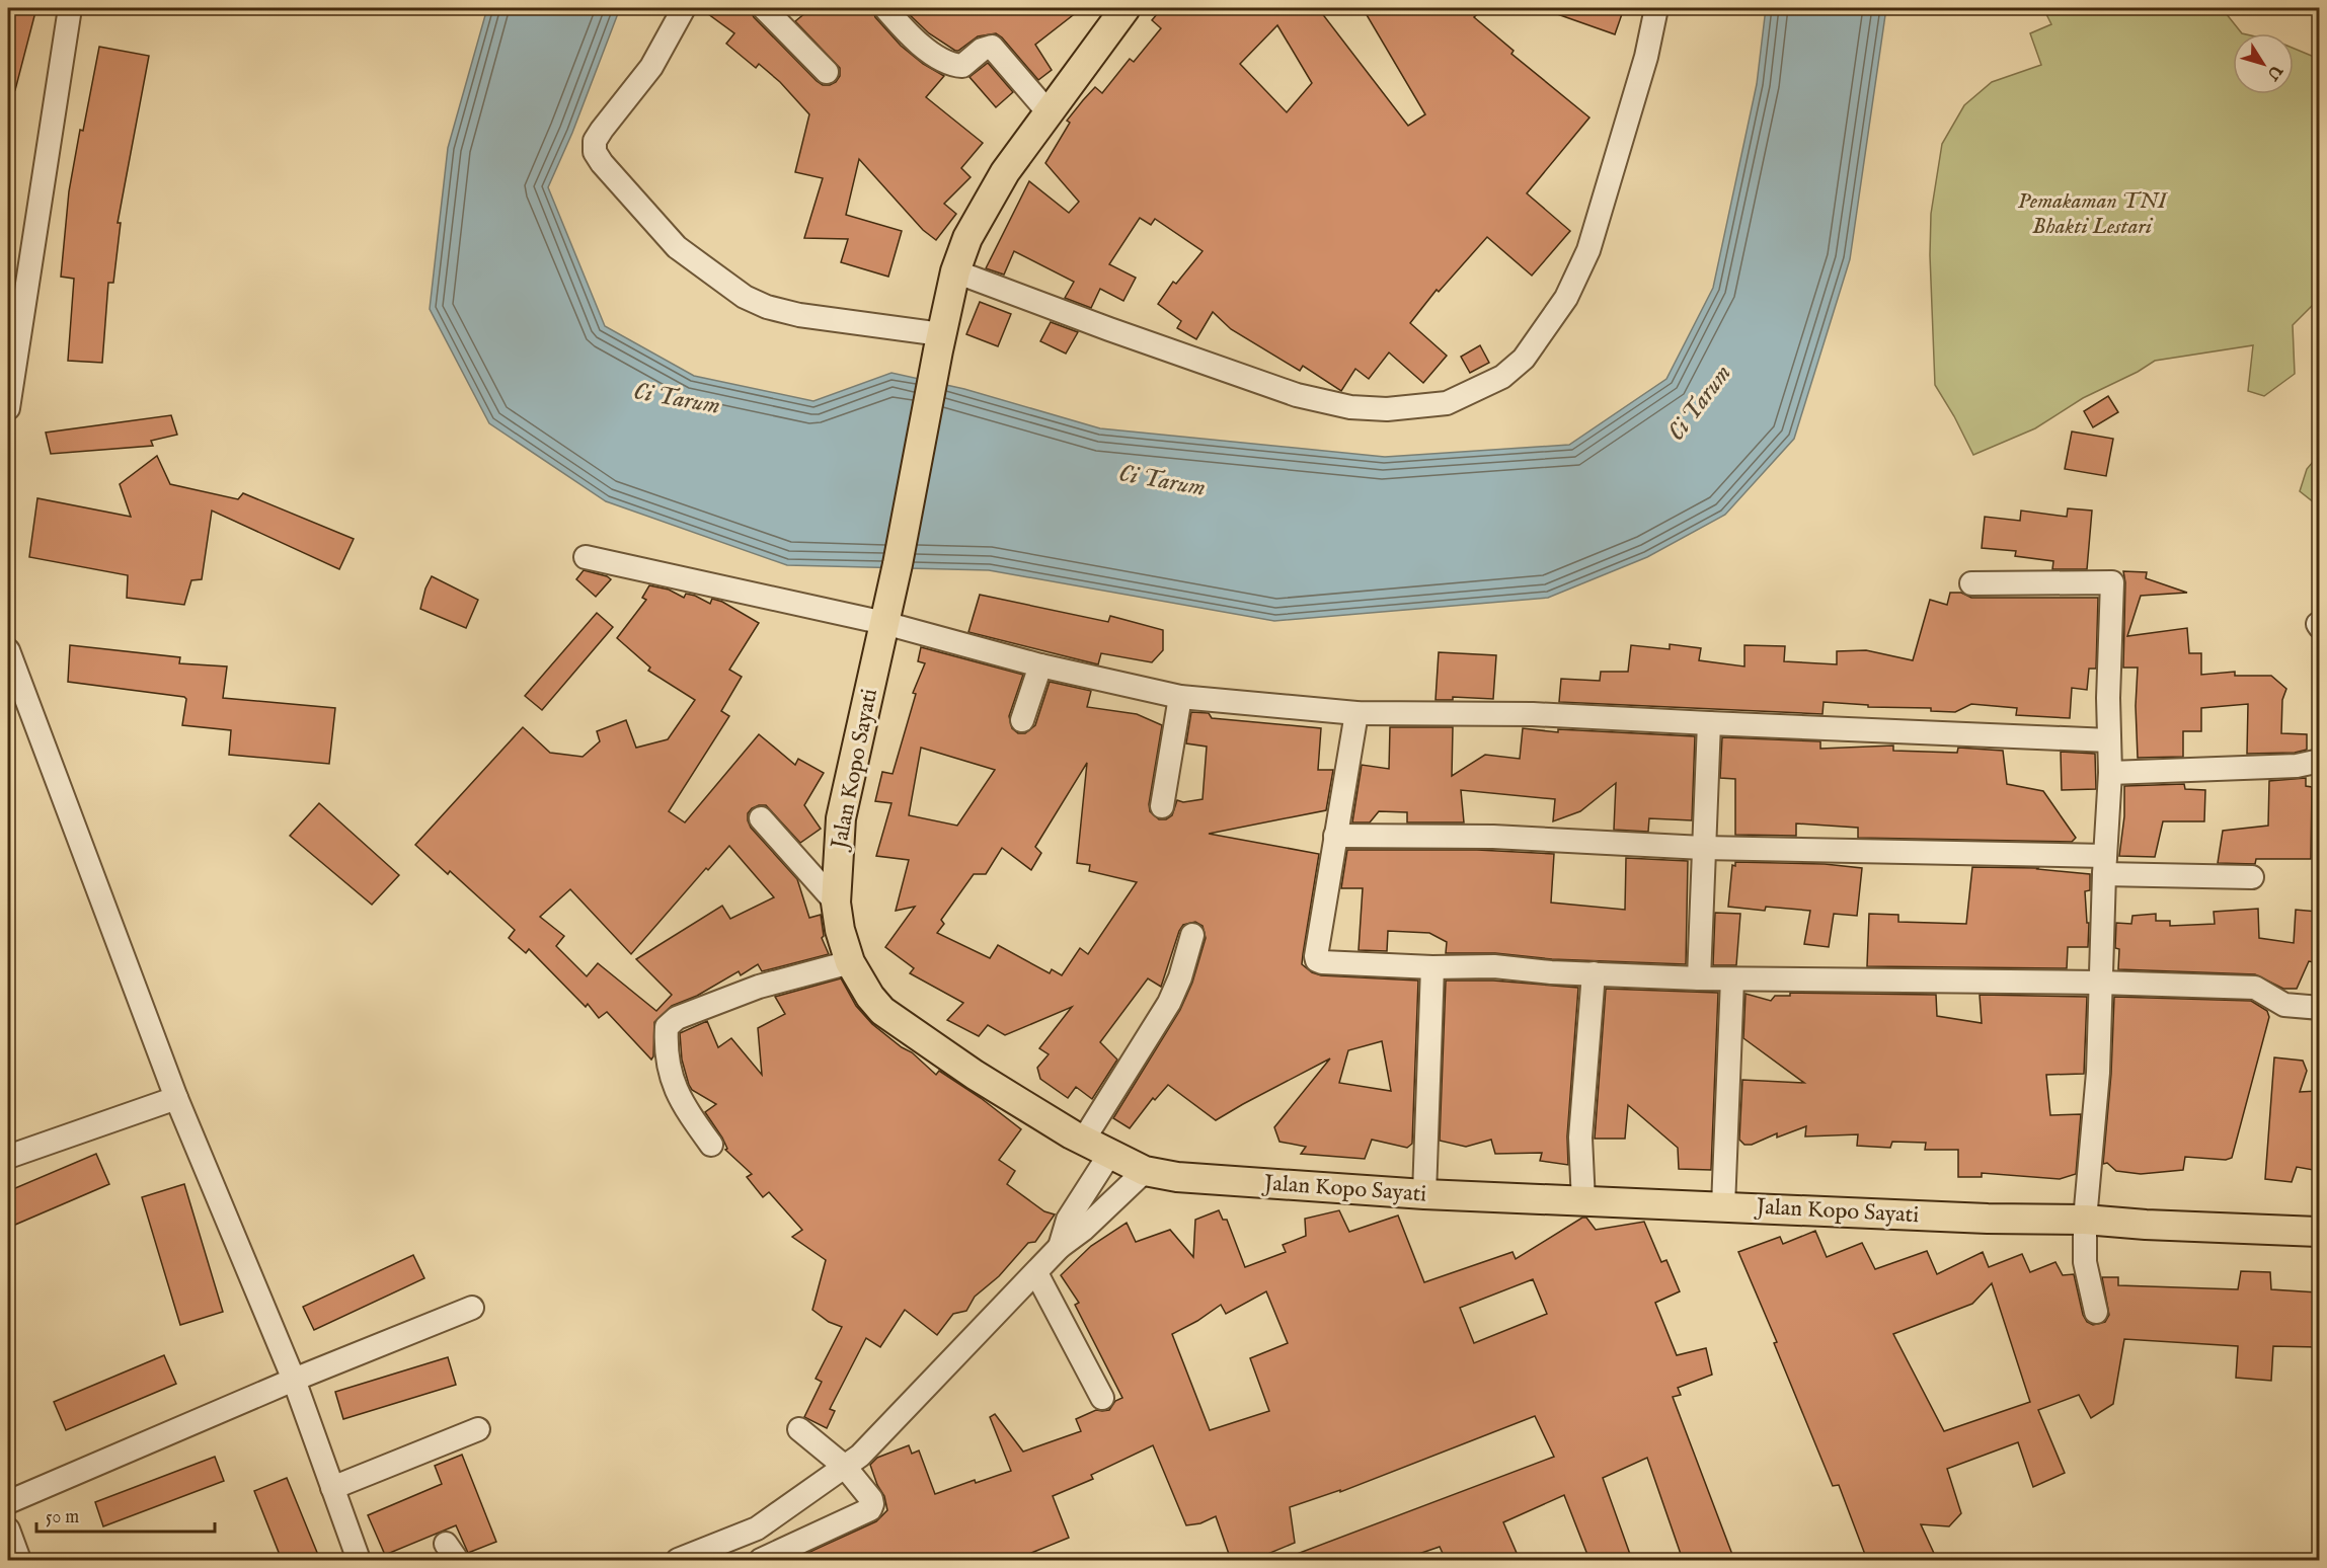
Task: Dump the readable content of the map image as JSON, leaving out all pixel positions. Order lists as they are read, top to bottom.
{
  "streets": {
    "main road": ["Jalan Kopo Sayati"]
  },
  "water": ["Ci Tarum"],
  "parks": ["Pemakaman TNI Bhakti Lestari"],
  "scale_bar": "50 m",
  "north": "bottom right"
}
